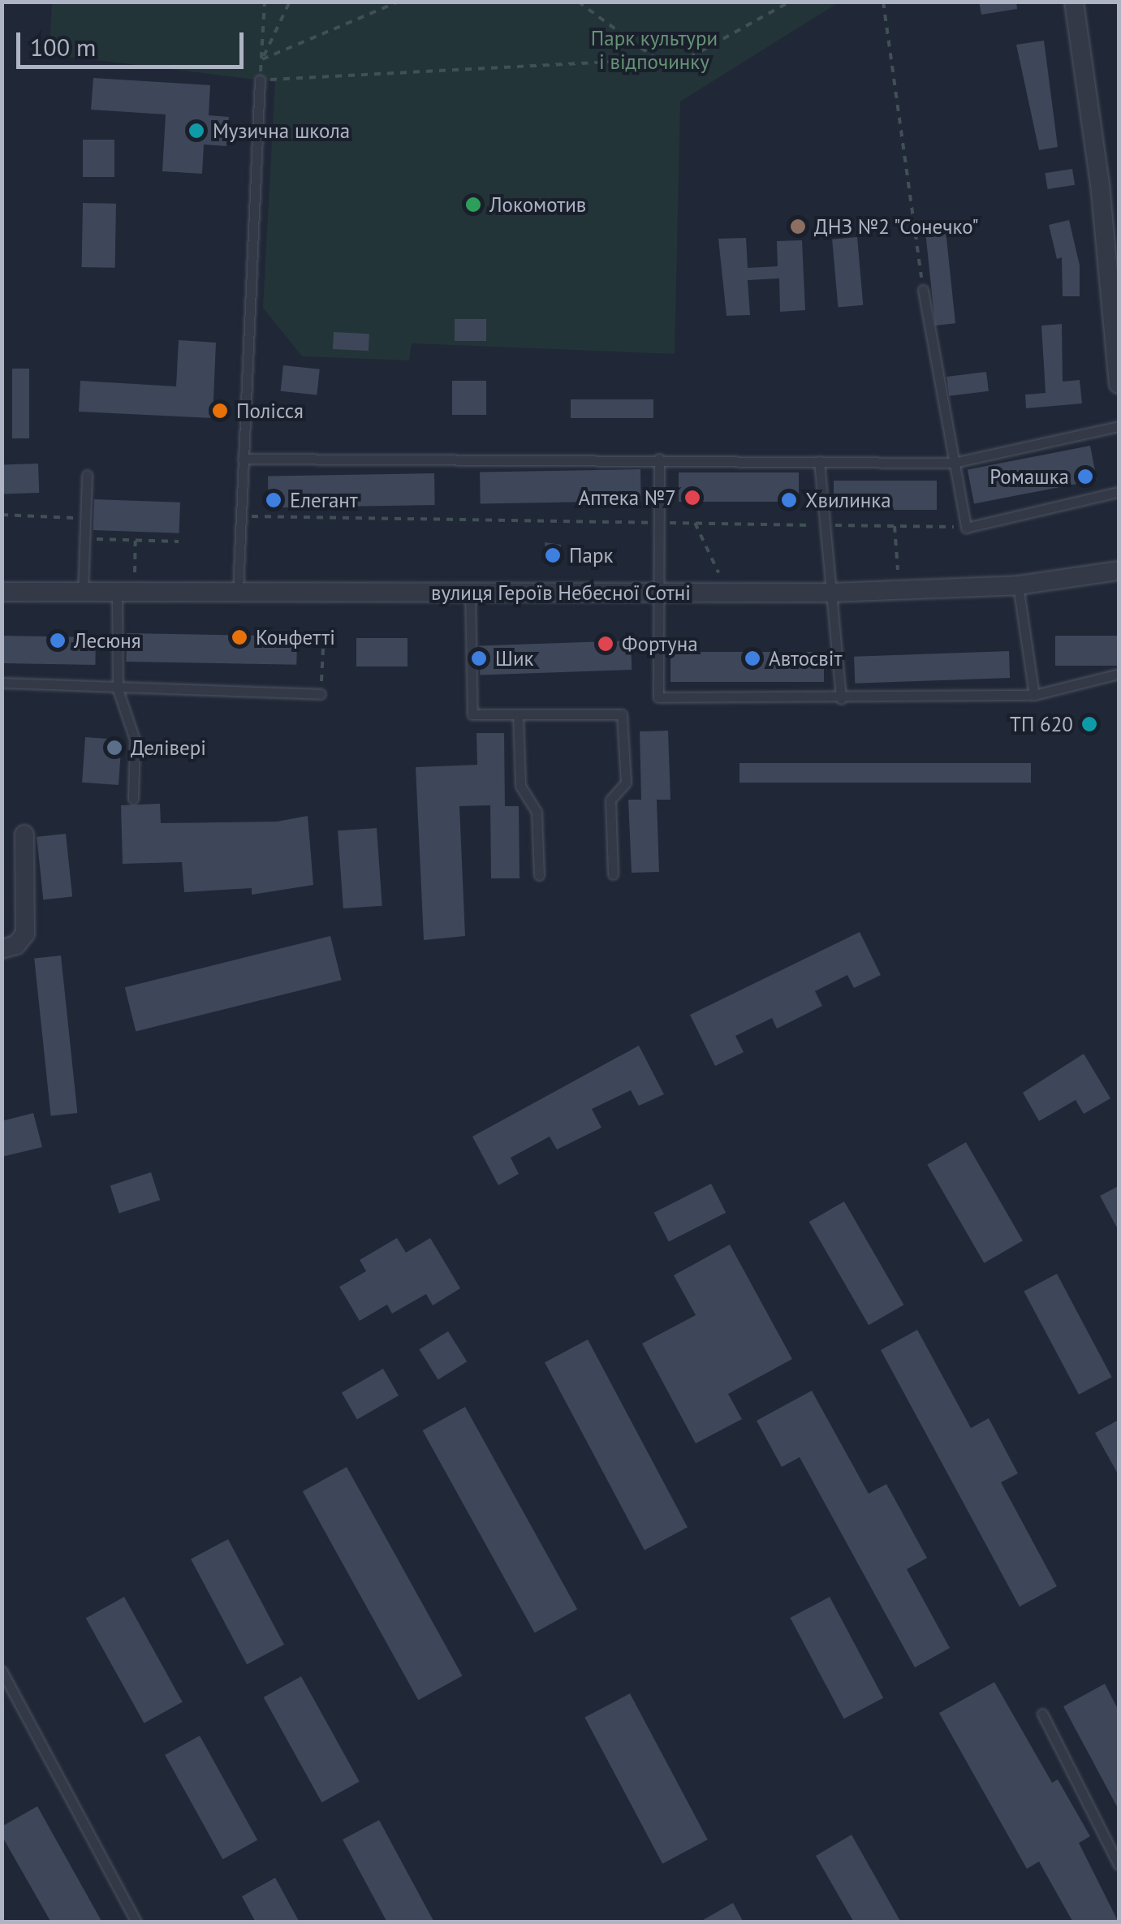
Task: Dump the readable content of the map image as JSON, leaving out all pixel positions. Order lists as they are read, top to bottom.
{
  "streets": {
    "street": ["вулиця Героїв Небесної Сотні"]
  },
  "parks": ["Парк культури і відпочинку"],
  "places": [
    "Музична школа",
    "Локомотив",
    "ДНЗ №2 \"Сонечко\"",
    "Полісся",
    "Ромашка",
    "Аптека №7",
    "Елегант",
    "Хвилинка",
    "Парк",
    "Конфетті",
    "Лесюня",
    "Фортуна",
    "Шик",
    "Автосвіт",
    "ТП 620",
    "Делівері"
  ],
  "scale_bar": "100 m"
}
